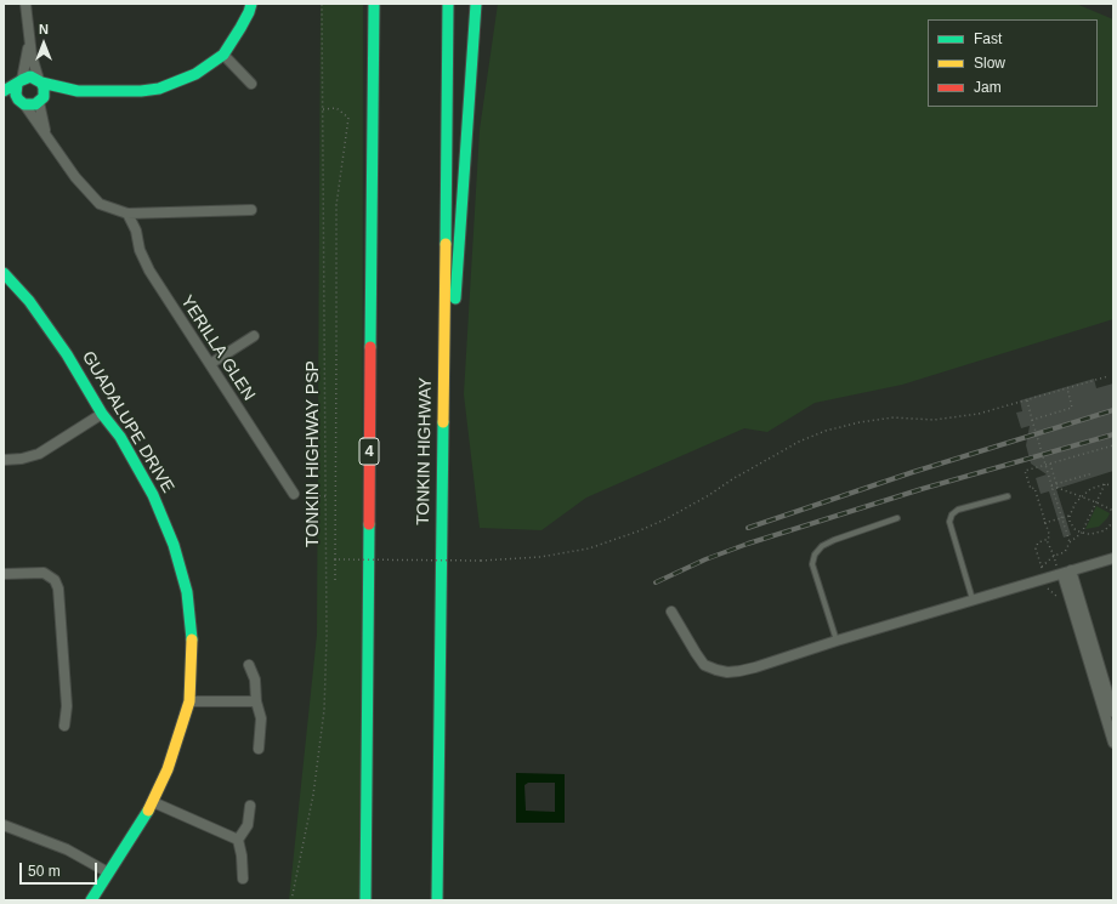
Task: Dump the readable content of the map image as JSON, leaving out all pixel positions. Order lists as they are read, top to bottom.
{
  "streets": {
    "main road": ["GUADALUPE DRIVE", "4", "TONKIN HIGHWAY"],
    "street": ["YERILLA GLEN"],
    "path": ["TONKIN HIGHWAY PSP"]
  },
  "legend": ["Fast", "Slow", "Jam"],
  "scale_bar": "50 m",
  "north": "top"
}
